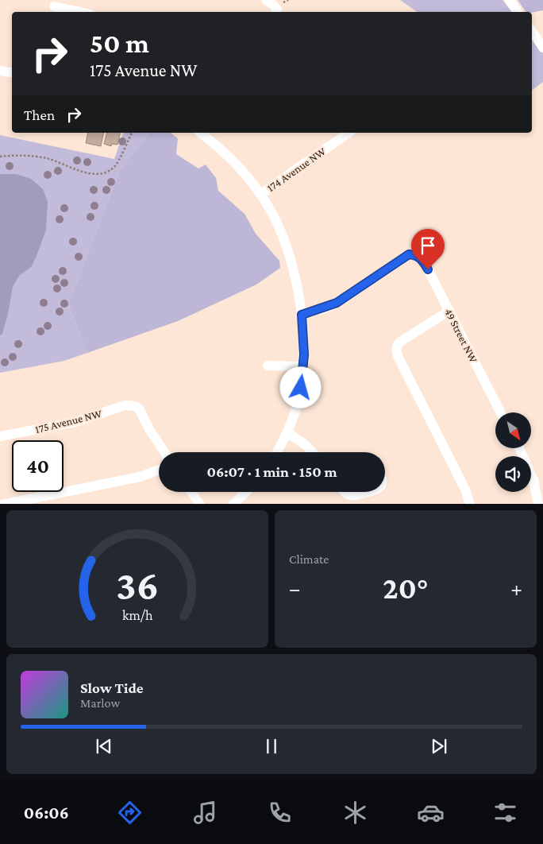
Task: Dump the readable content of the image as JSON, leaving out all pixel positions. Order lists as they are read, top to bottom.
{
  "streets": {
    "street": ["174 Avenue NW", "49 Street NW", "175 Avenue NW"]
  },
  "north": "bottom right",
  "page": {
    "turn": ["50 m", "175 Avenue NW"],
    "then": "Then",
    "limit": "40",
    "trip": "06:07 · 1 min · 150 m",
    "tile": "Climate",
    "heat": ["−", "20°", "+"],
    "song": ["Slow Tide", "Marlow"],
    "tabs": "06:06",
    "gauge": ["36", "km/h"]
  }
}
